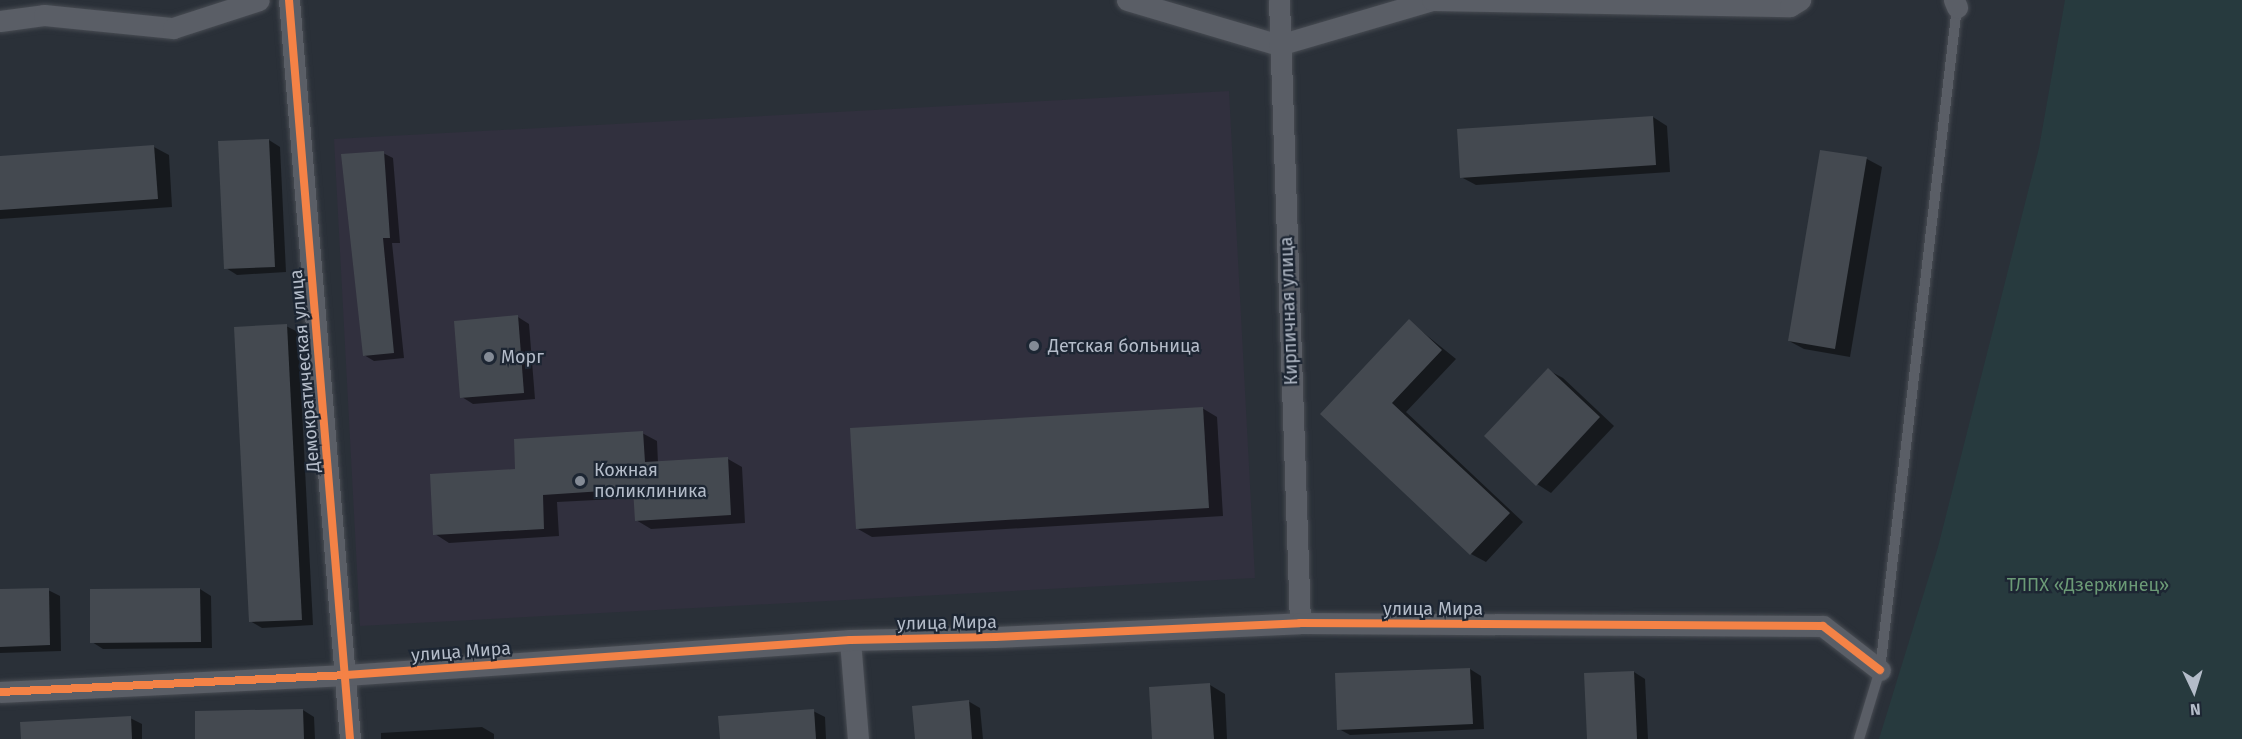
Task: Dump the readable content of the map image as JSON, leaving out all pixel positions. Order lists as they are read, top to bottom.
{
  "streets": {
    "street": ["Кирпичная улица", "Демократическая улица", "улица Мира"]
  },
  "crossings": [
    ["Кирпичная улица", "улица Мира"],
    ["Демократическая улица", "улица Мира"]
  ],
  "parks": ["ТЛПХ «Дзержинец»"],
  "places": ["Детская больница", "Морг", "Кожная поликлиника"],
  "north": "bottom"
}
